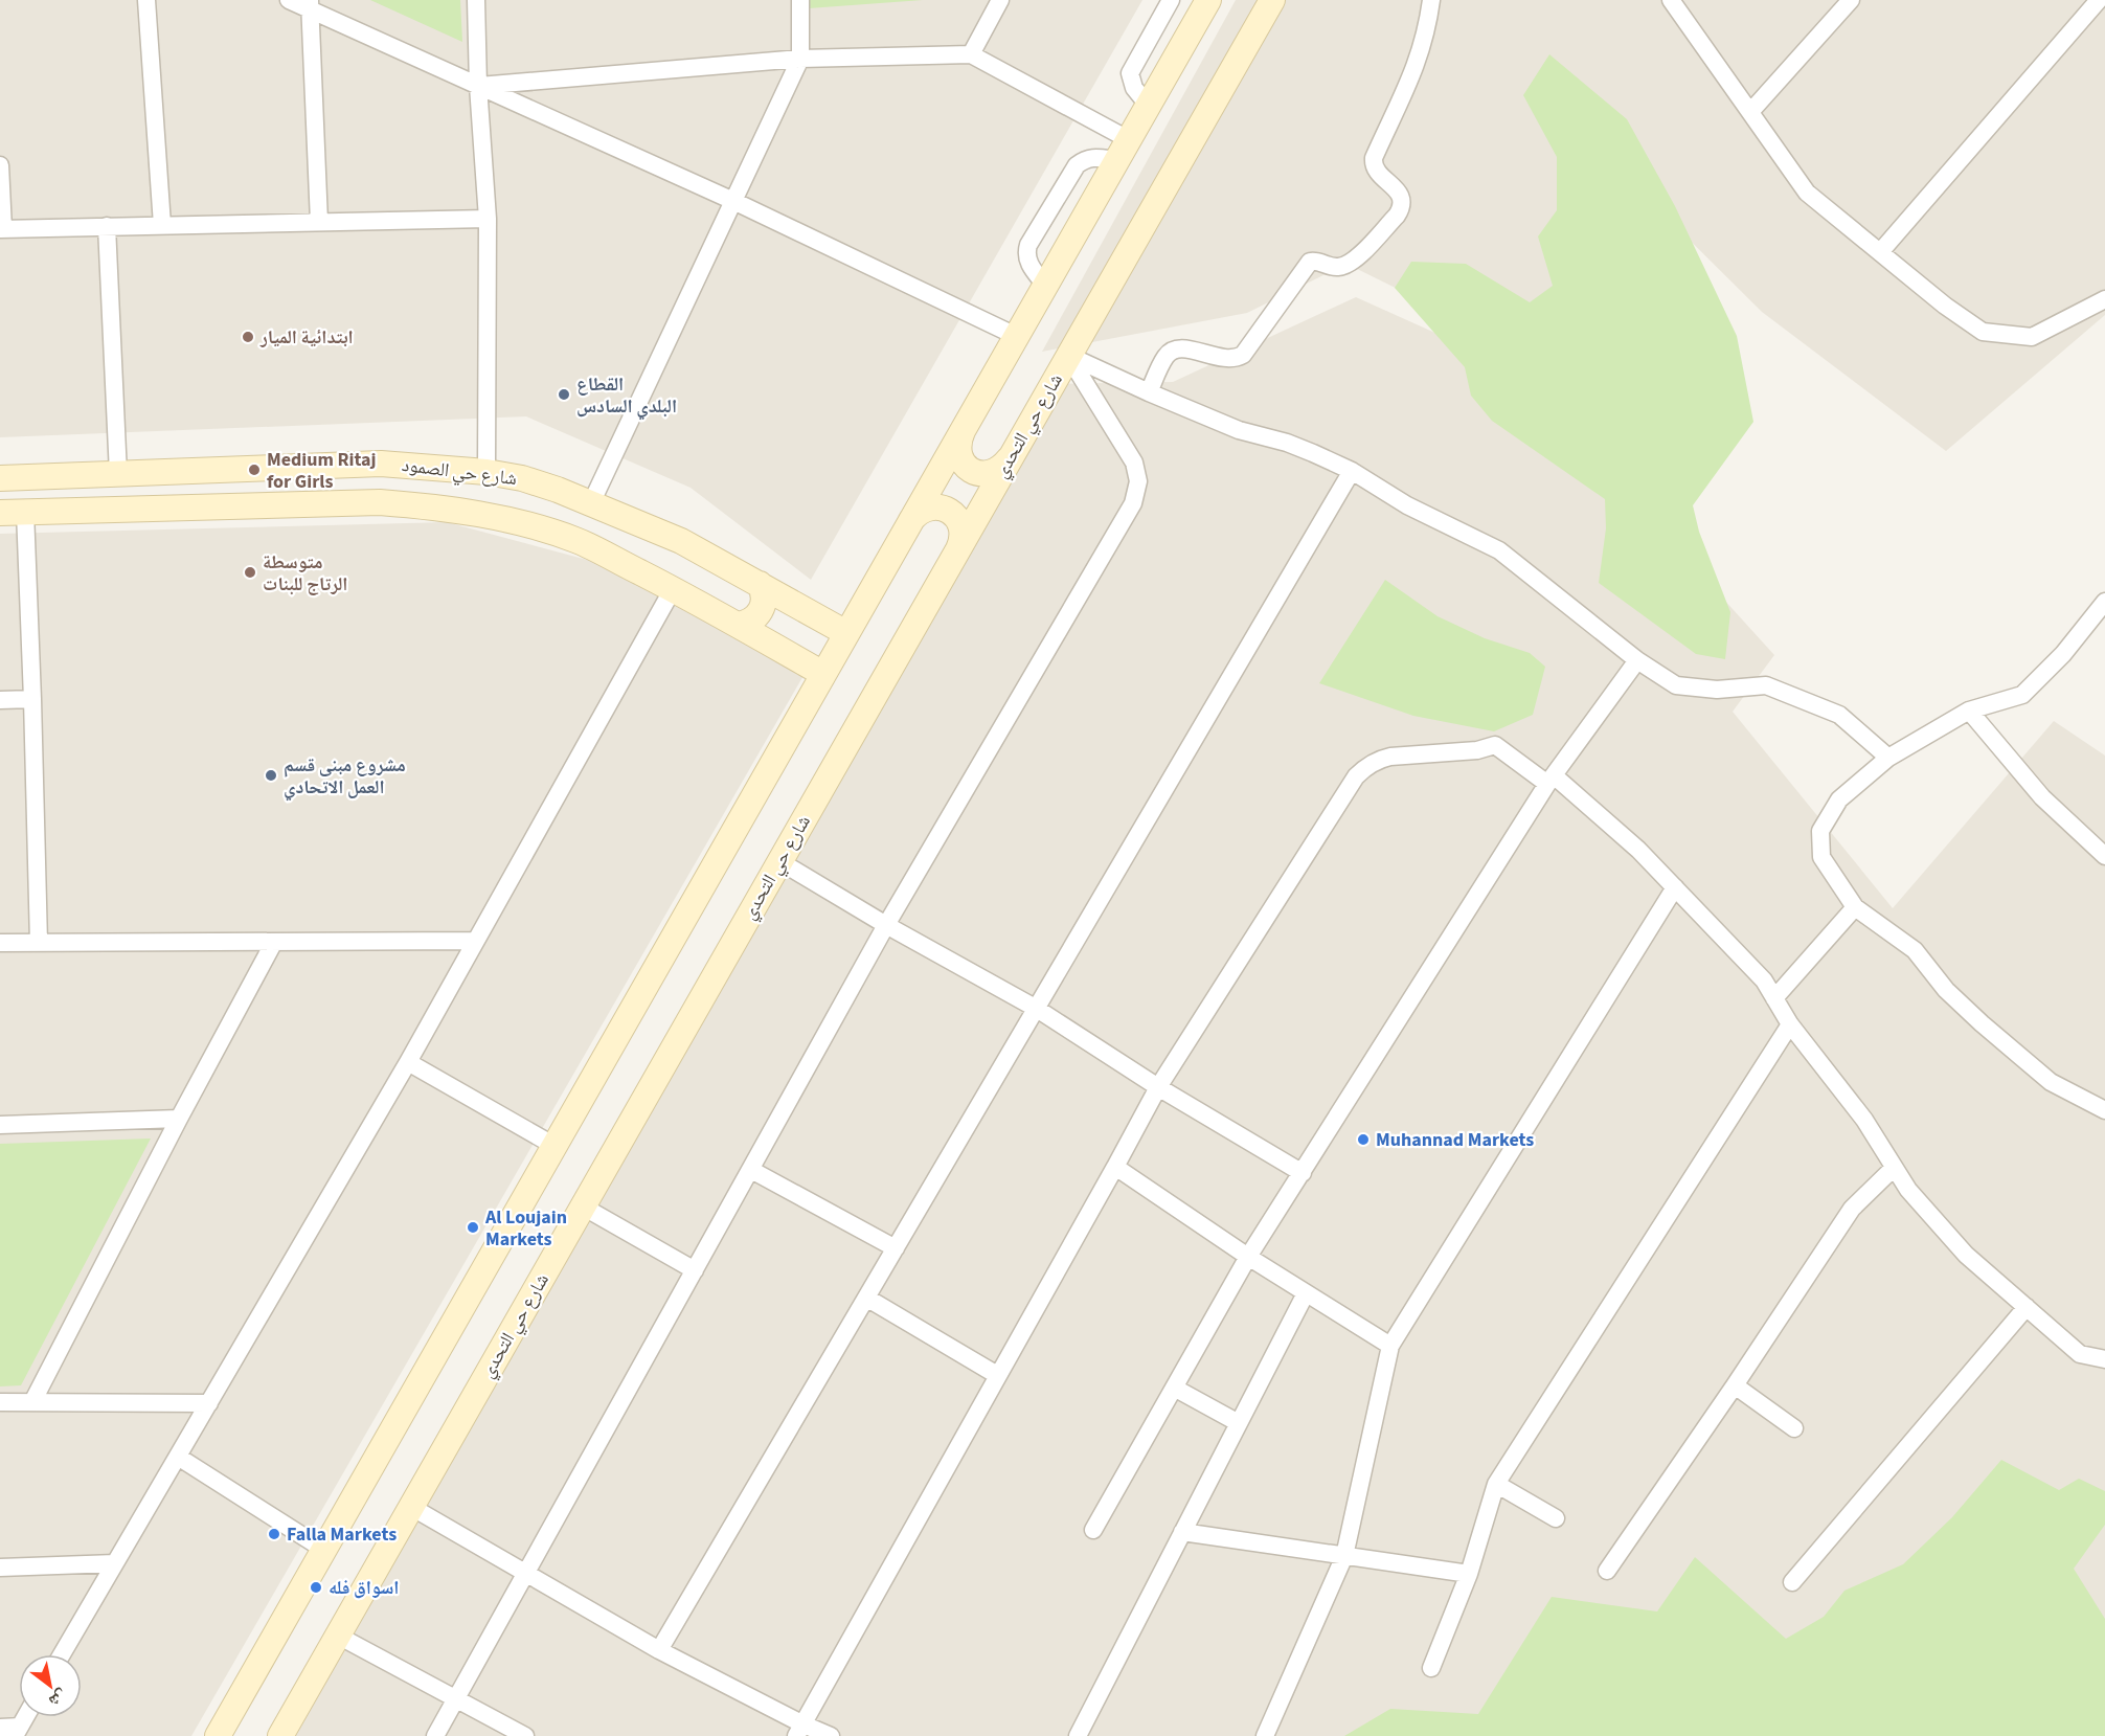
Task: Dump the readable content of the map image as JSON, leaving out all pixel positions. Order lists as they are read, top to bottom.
{
  "streets": {
    "main road": ["شارع حي التحدي", "شارع حي الصمود"]
  },
  "places": [
    "ابتدائية الميار",
    "القطاع البلدي السادس",
    "Medium Ritaj for Girls",
    "متوسطة الرتاج للبنات",
    "مشروع مبنى قسم العمل الاتحادي",
    "Muhannad Markets",
    "Al Loujain Markets",
    "Falla Markets",
    "اسواق فله"
  ],
  "north": "bottom right"
}
